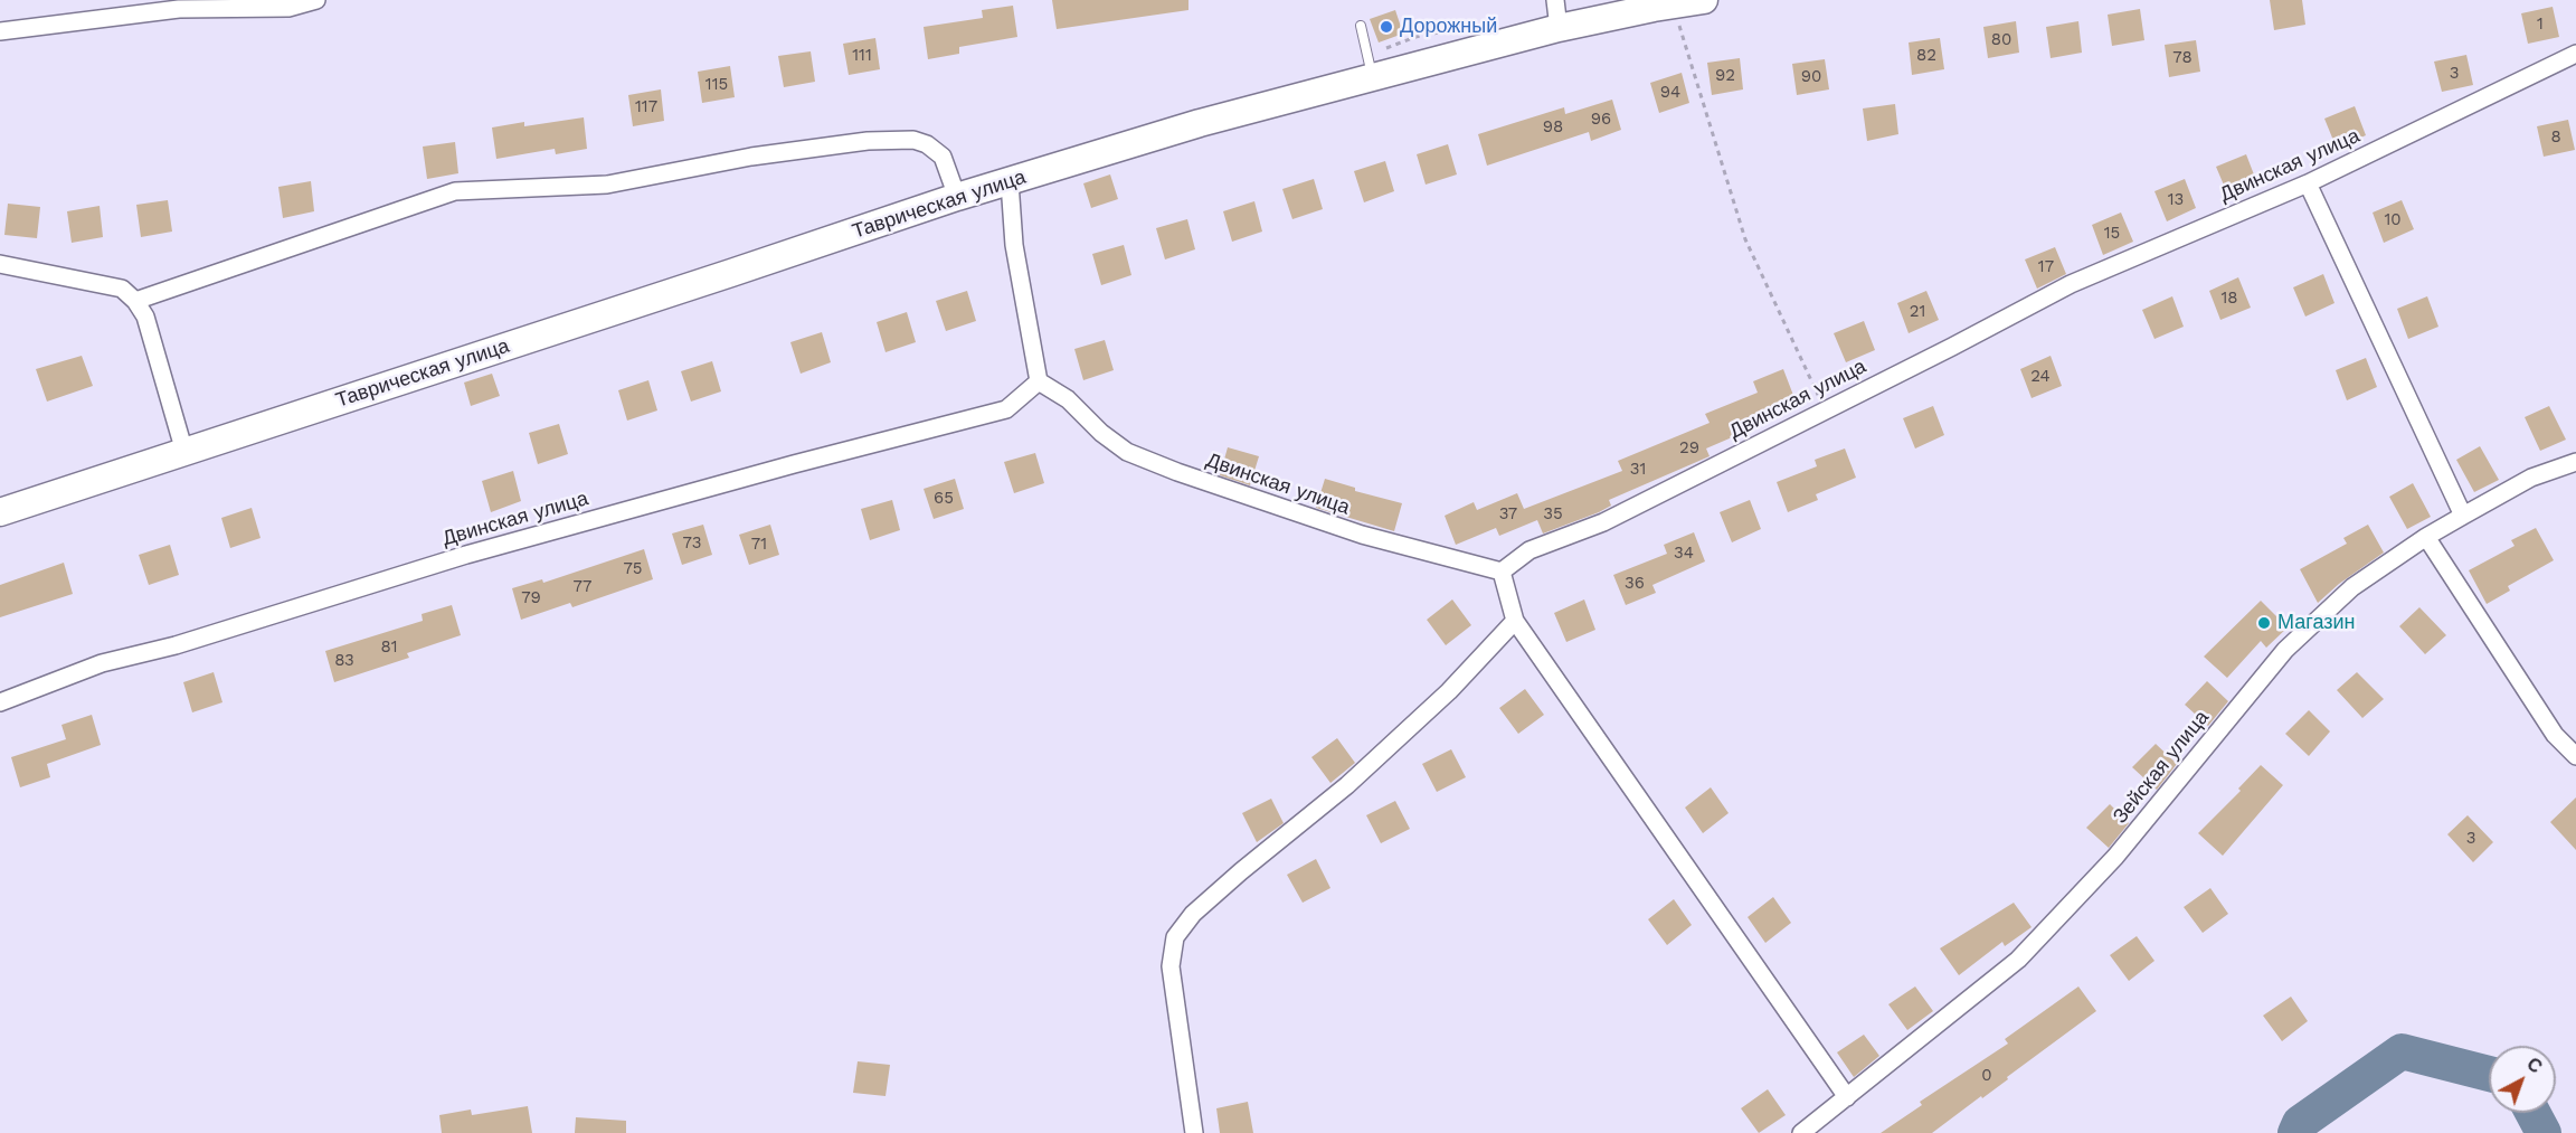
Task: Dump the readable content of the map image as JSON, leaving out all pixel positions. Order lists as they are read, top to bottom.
{
  "streets": {
    "main road": ["Таврическая улица"],
    "street": ["Двинская улица", "Зейская улица"]
  },
  "places": ["Дорожный", "Магазин"],
  "house_numbers": [
    "1",
    "80",
    "111",
    "82",
    "78",
    "3",
    "92",
    "90",
    "115",
    "94",
    "117",
    "96",
    "98",
    "8",
    "13",
    "10",
    "15",
    "17",
    "18",
    "21",
    "24",
    "29",
    "31",
    "65",
    "37",
    "35",
    "73",
    "71",
    "34",
    "75",
    "36",
    "77",
    "79",
    "81",
    "83",
    "3",
    "0"
  ],
  "north": "top right"
}
